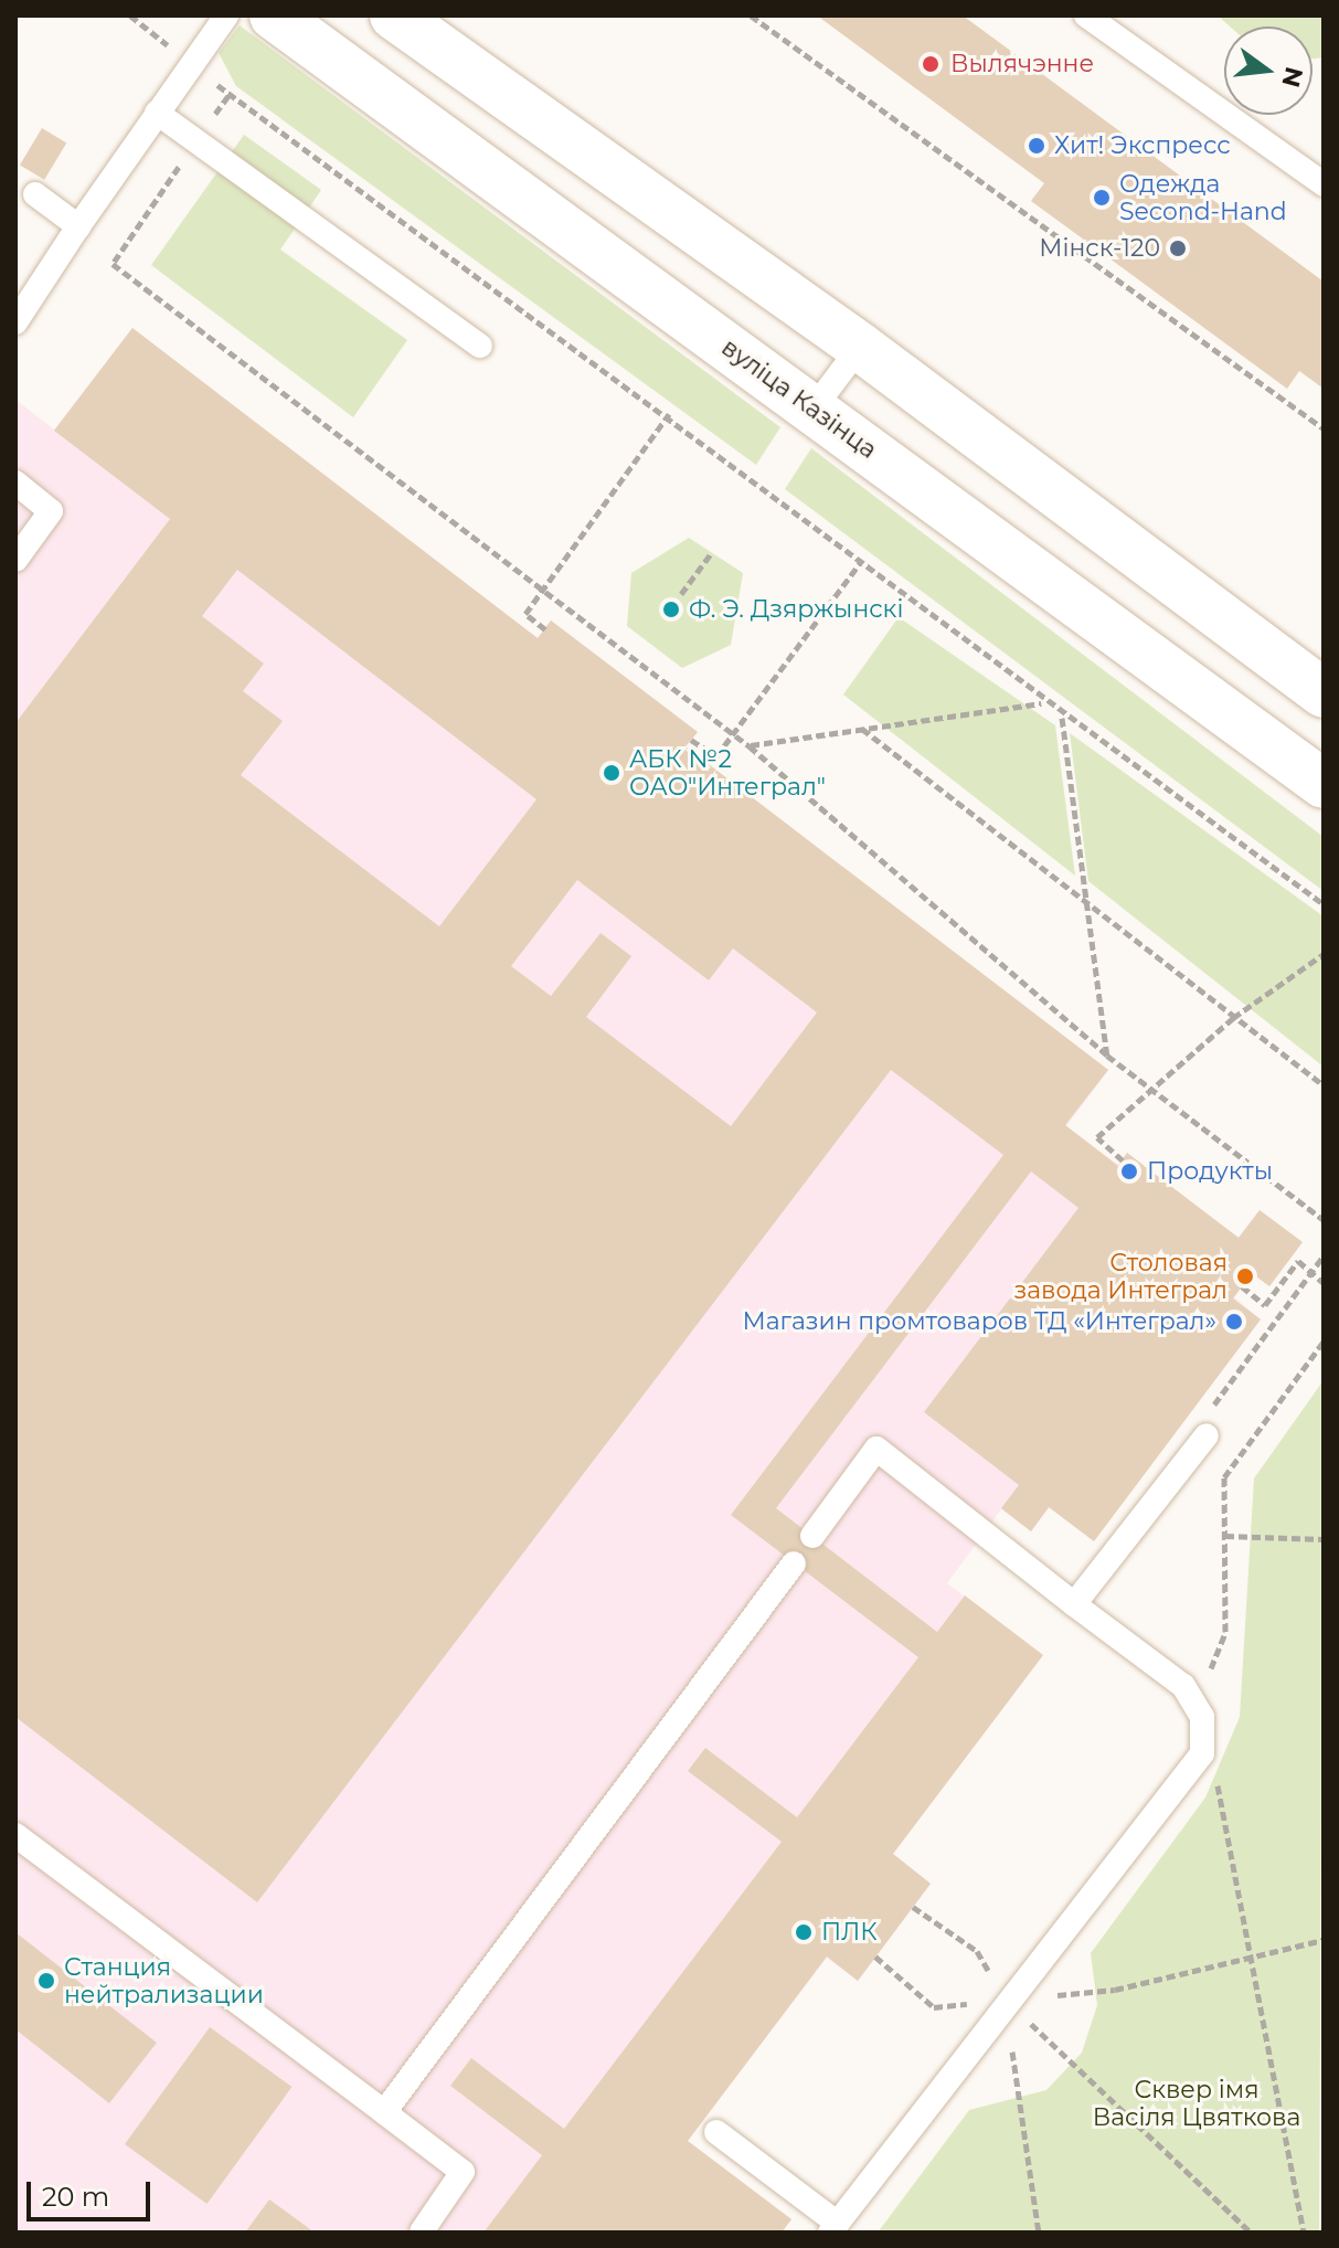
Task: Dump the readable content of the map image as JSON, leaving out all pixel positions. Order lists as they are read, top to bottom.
{
  "streets": {
    "main road": ["вуліца Казінца"]
  },
  "parks": ["Сквер імя Васіля Цвяткова"],
  "places": [
    "Вылячэнне",
    "Хит! Экспресс",
    "Одежда Second-Hand",
    "Мінск-120",
    "Ф. Э. Дзяржынскі",
    "АБК №2 ОАО\"Интеграл\"",
    "Продукты",
    "Столовая завода Интеграл",
    "Магазин промтоваров ТД «Интеграл»",
    "ПЛК",
    "Станция нейтрализации"
  ],
  "scale_bar": "20 m",
  "north": "right"
}
